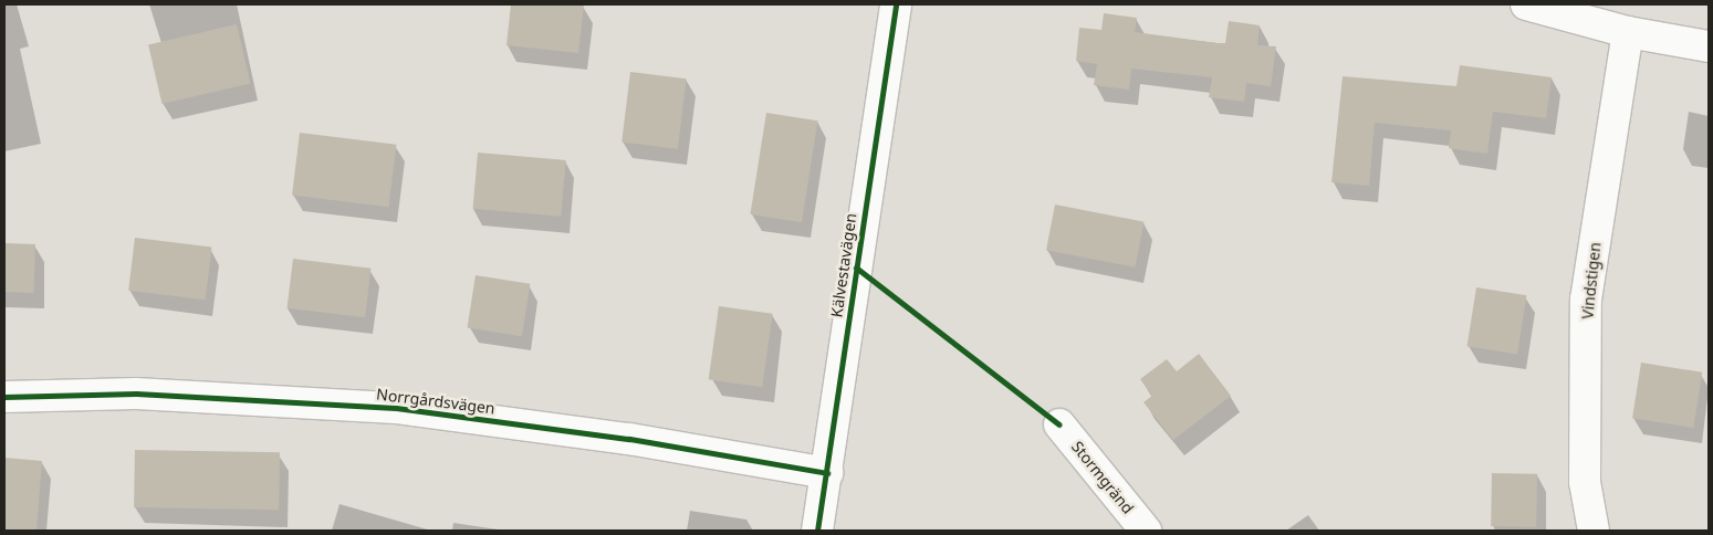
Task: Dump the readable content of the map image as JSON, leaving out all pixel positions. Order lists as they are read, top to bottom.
{
  "streets": {
    "street": [
      "Kälvestavägen",
      "Vindstigen",
      "Norrgårdsvägen",
      "Stormgränd"
    ]
  },
  "crossings": [
    ["Kälvestavägen", "Norrgårdsvägen"]
  ]
}
